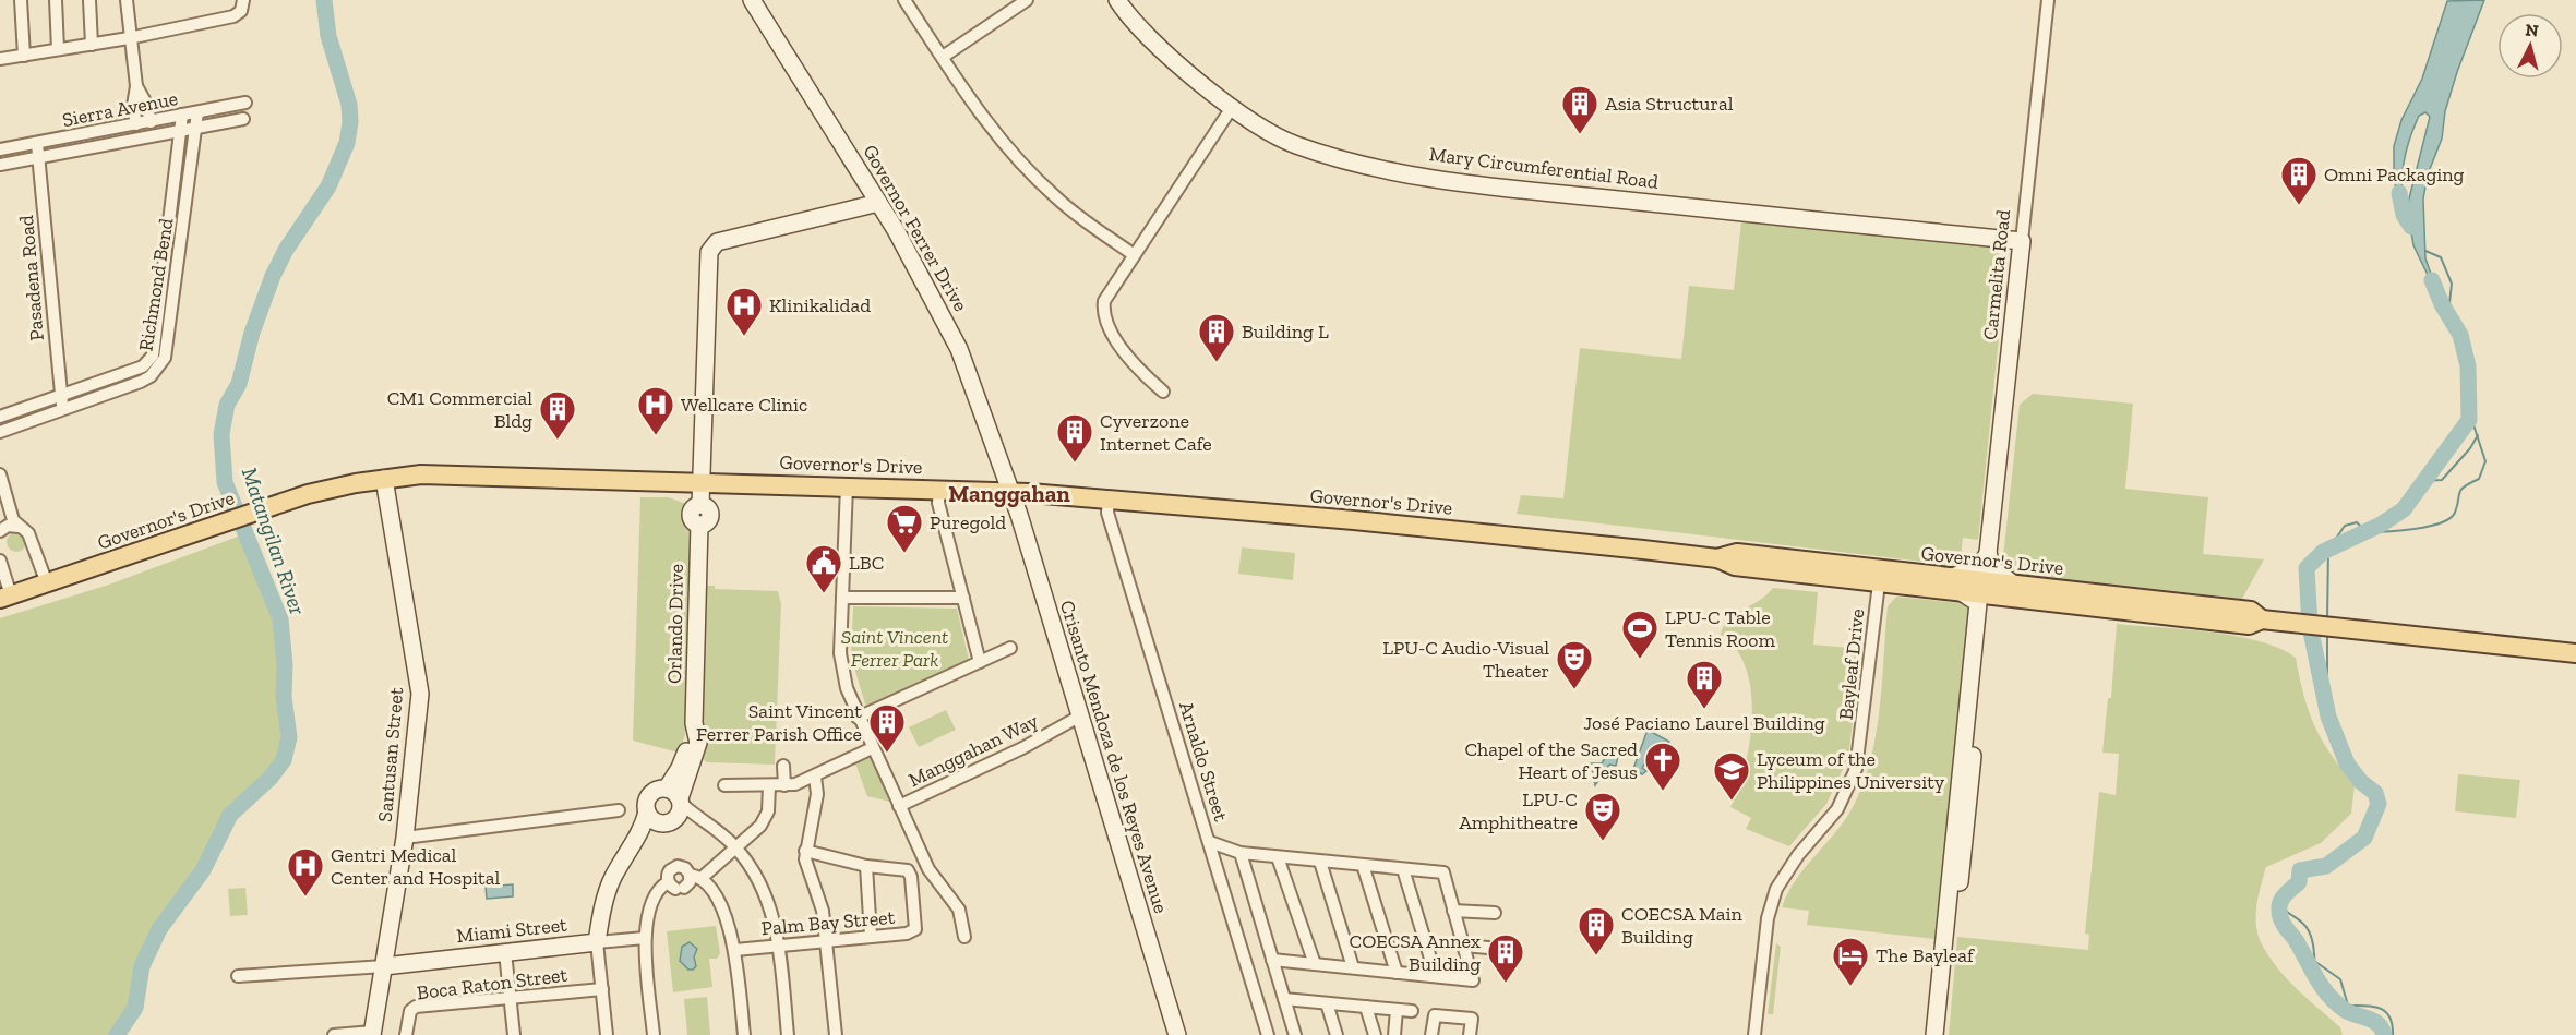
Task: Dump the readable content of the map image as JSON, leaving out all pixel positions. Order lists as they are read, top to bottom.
{
  "streets": {
    "main road": ["Governor's Drive"],
    "street": [
      "Sierra Avenue",
      "Mary Circumferential Road",
      "Governor Ferrer Drive",
      "Carmelita Road",
      "Pasadena Road",
      "Richmond Bend",
      "Orlando Drive",
      "Bayleaf Drive",
      "Manggahan Way",
      "Santusan Street",
      "Crisanto Mendoza de los Reyes Avenue",
      "Arnaldo Street",
      "Palm Bay Street",
      "Miami Street",
      "Boca Raton Street"
    ]
  },
  "crossings": [
    ["Sierra Avenue", "Pasadena Road"],
    ["Sierra Avenue", "Richmond Bend"],
    ["Mary Circumferential Road", "Carmelita Road"],
    ["Governor Ferrer Drive", "Governor's Drive"],
    ["Governor Ferrer Drive", "Crisanto Mendoza de los Reyes Avenue"],
    ["Pasadena Road", "Richmond Bend"],
    ["Governor's Drive", "Orlando Drive"],
    ["Governor's Drive", "Bayleaf Drive"],
    ["Governor's Drive", "Manggahan Way"],
    ["Governor's Drive", "Santusan Street"],
    ["Governor's Drive", "Crisanto Mendoza de los Reyes Avenue"],
    ["Governor's Drive", "Arnaldo Street"],
    ["Manggahan Way", "Crisanto Mendoza de los Reyes Avenue"],
    ["Santusan Street", "Miami Street"]
  ],
  "districts": ["Manggahan"],
  "water": ["Matangilan River"],
  "parks": ["Saint Vincent Ferrer Park"],
  "places": {
    "building": [
      "Asia Structural",
      "Omni Packaging",
      "Building L",
      "CM1 Commercial Bldg",
      "Cyverzone Internet Cafe",
      "José Paciano Laurel Building",
      "Saint Vincent Ferrer Parish Office",
      "COECSA Main Building",
      "COECSA Annex Building"
    ],
    "hospital": ["Klinikalidad", "Wellcare Clinic", "Gentri Medical Center and Hospital"],
    "supermarket": ["Puregold"],
    "public building": ["LBC"],
    "sports": ["LPU-C Table Tennis Room"],
    "theatre": ["LPU-C Audio-Visual Theater", "LPU-C Amphitheatre"],
    "church": ["Chapel of the Sacred Heart of Jesus"],
    "school or university": ["Lyceum of the Philippines University"],
    "hotel": ["The Bayleaf"]
  },
  "north": "top"
}
